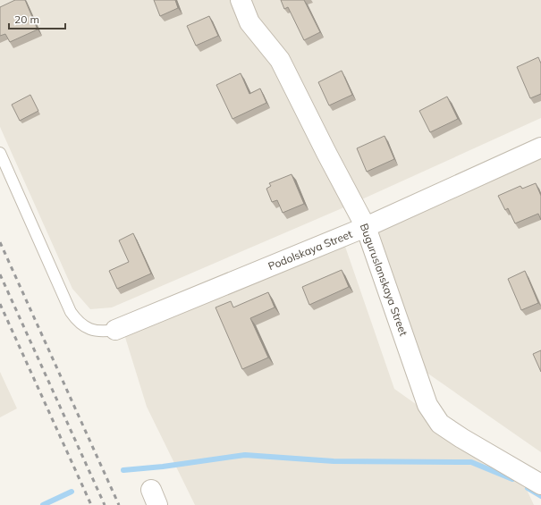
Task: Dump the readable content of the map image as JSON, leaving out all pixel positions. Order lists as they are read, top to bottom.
{
  "streets": {
    "street": ["Podolskaya Street", "Buguruslanskaya Street"]
  },
  "crossings": [
    ["Podolskaya Street", "Buguruslanskaya Street"]
  ],
  "scale_bar": "20 m"
}
